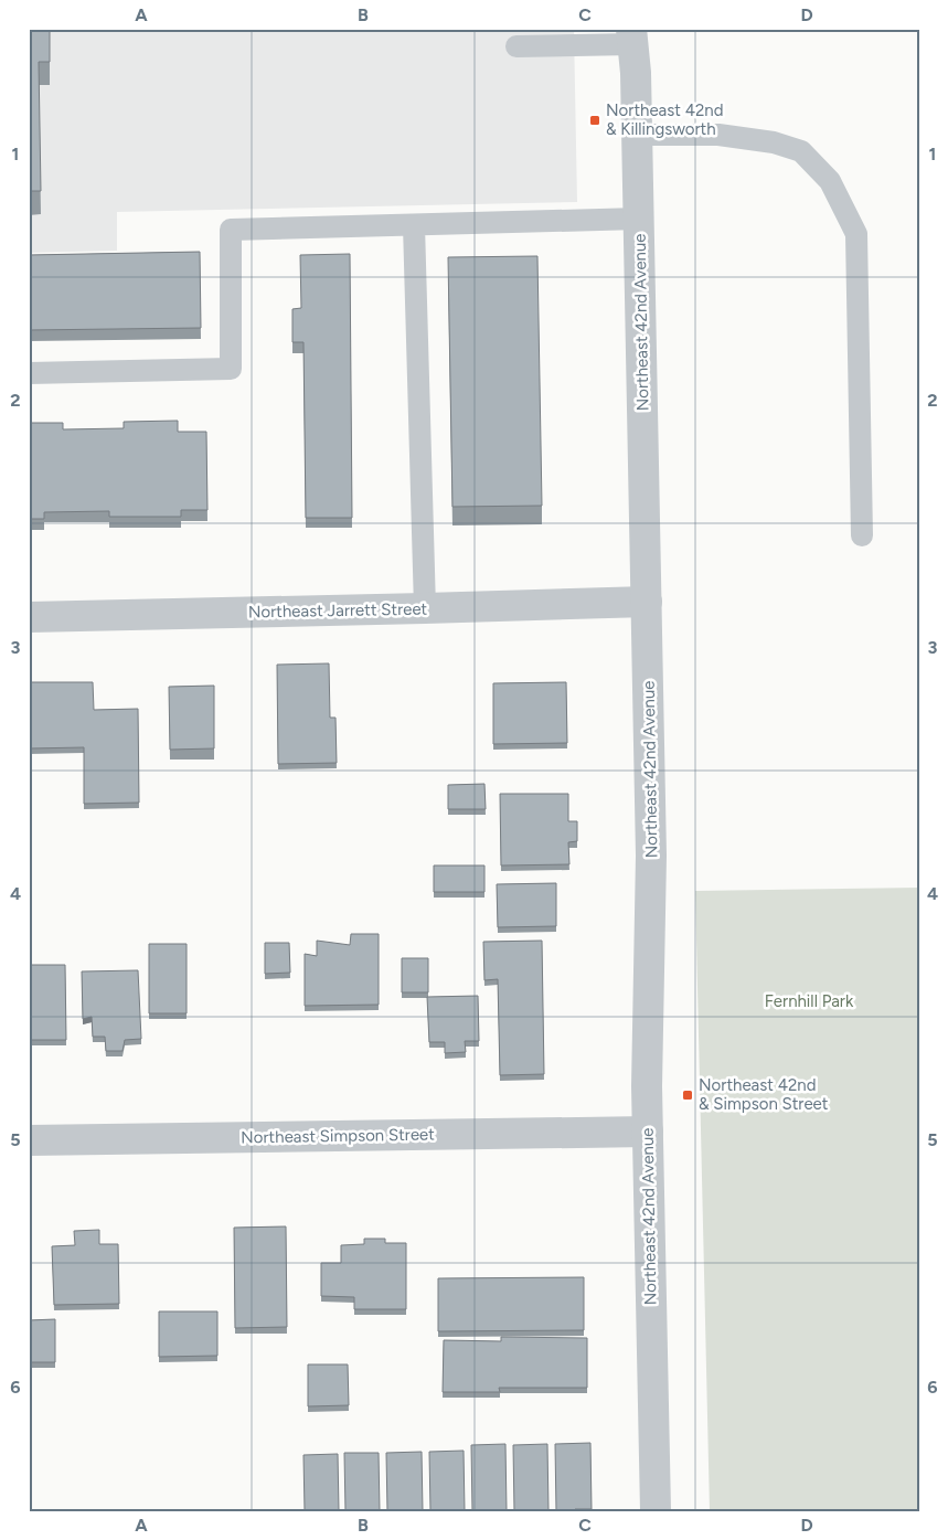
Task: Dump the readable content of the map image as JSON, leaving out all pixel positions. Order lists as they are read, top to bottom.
{
  "streets": {
    "street": ["Northeast 42nd Avenue", "Northeast Jarrett Street", "Northeast Simpson Street"]
  },
  "crossings": [
    ["Northeast 42nd Avenue", "Northeast Jarrett Street"],
    ["Northeast 42nd Avenue", "Northeast Simpson Street"]
  ],
  "parks": ["Fernhill Park"],
  "places": {
    "transit": ["Northeast 42nd & Killingsworth", "Northeast 42nd & Simpson Street"]
  },
  "grid": {
    "columns": [
      "A",
      "B",
      "C",
      "D"
    ],
    "rows": [
      "1",
      "2",
      "3",
      "4",
      "5",
      "6"
    ]
  }
}
